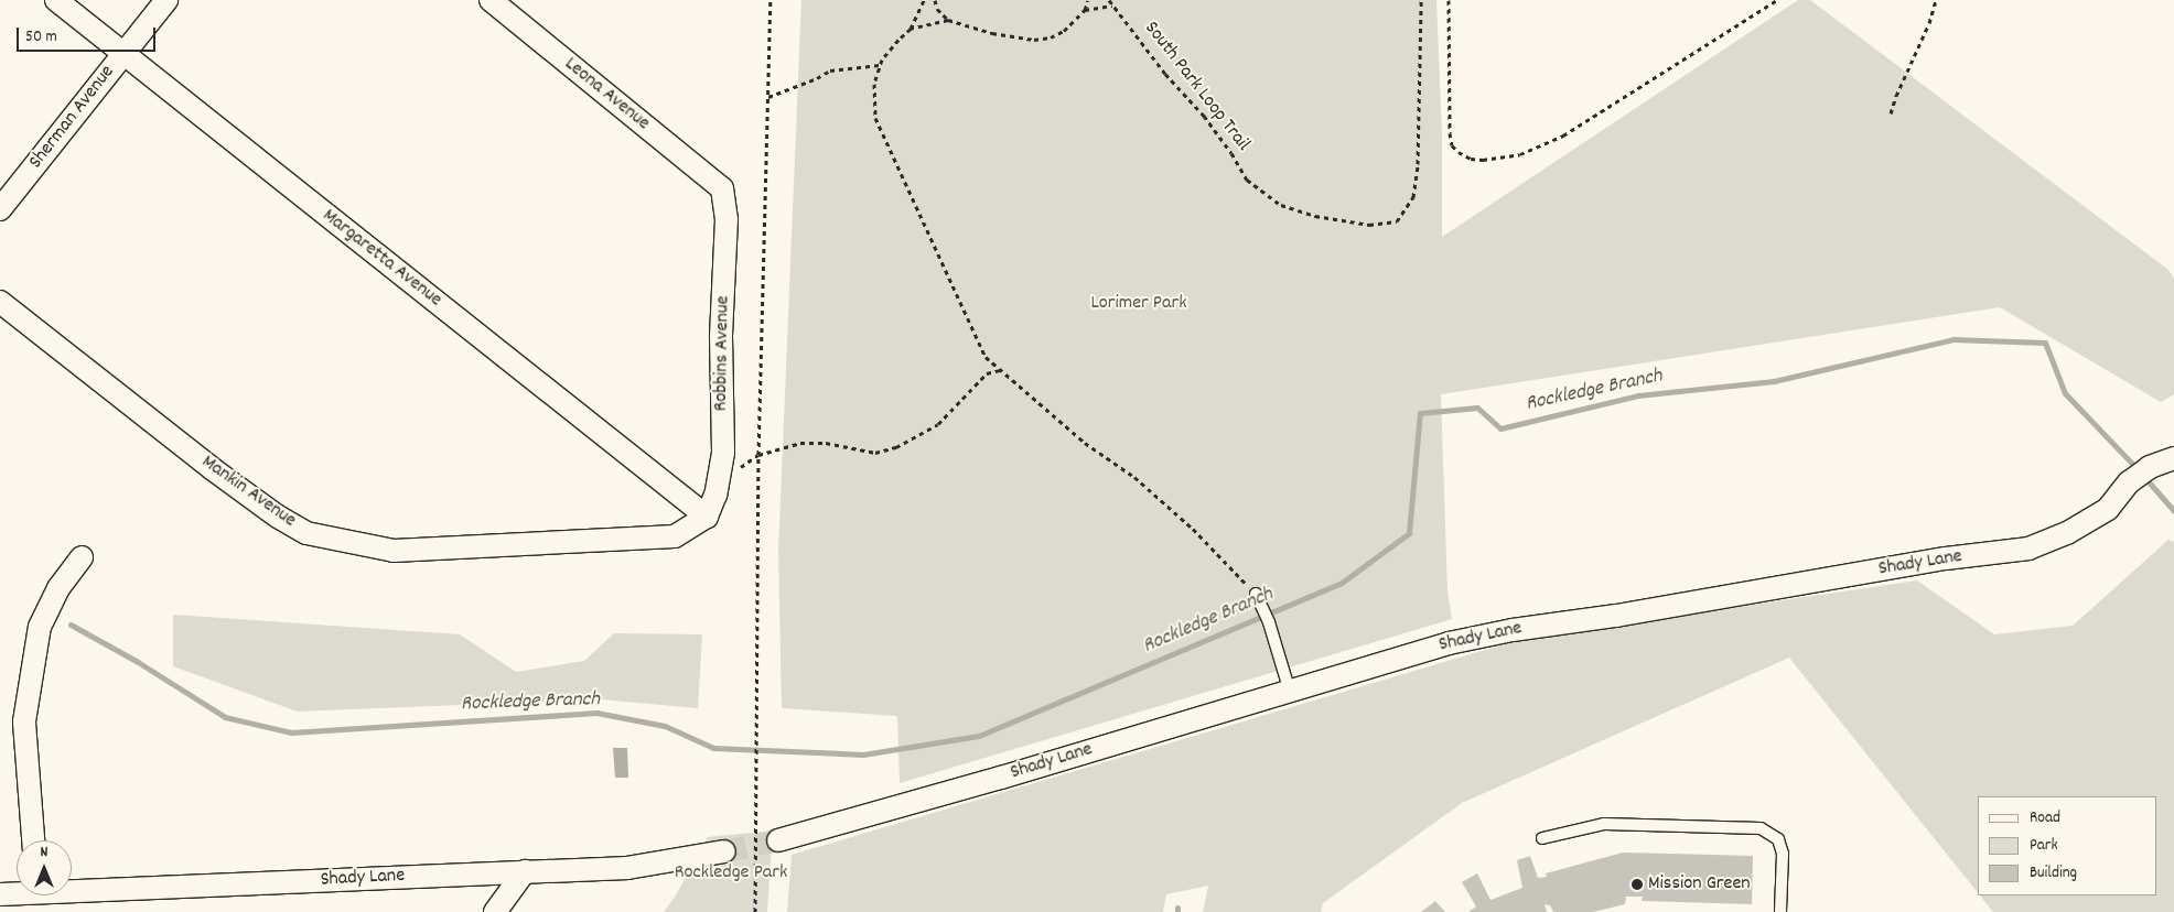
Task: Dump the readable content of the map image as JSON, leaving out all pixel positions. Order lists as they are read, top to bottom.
{
  "streets": {
    "street": [
      "Leona Avenue",
      "Sherman Avenue",
      "Margaretta Avenue",
      "Robbins Avenue",
      "Mankin Avenue",
      "Shady Lane"
    ],
    "path": ["South Park Loop Trail"]
  },
  "crossings": [
    ["Leona Avenue", "Robbins Avenue"],
    ["Sherman Avenue", "Margaretta Avenue"],
    ["Margaretta Avenue", "Robbins Avenue"],
    ["Margaretta Avenue", "Mankin Avenue"],
    ["Robbins Avenue", "Mankin Avenue"]
  ],
  "water": ["Rockledge Branch"],
  "parks": ["Lorimer Park", "Rockledge Park"],
  "places": ["Mission Green"],
  "legend": ["Road", "Park", "Building"],
  "scale_bar": "50 m",
  "north": "top"
}
